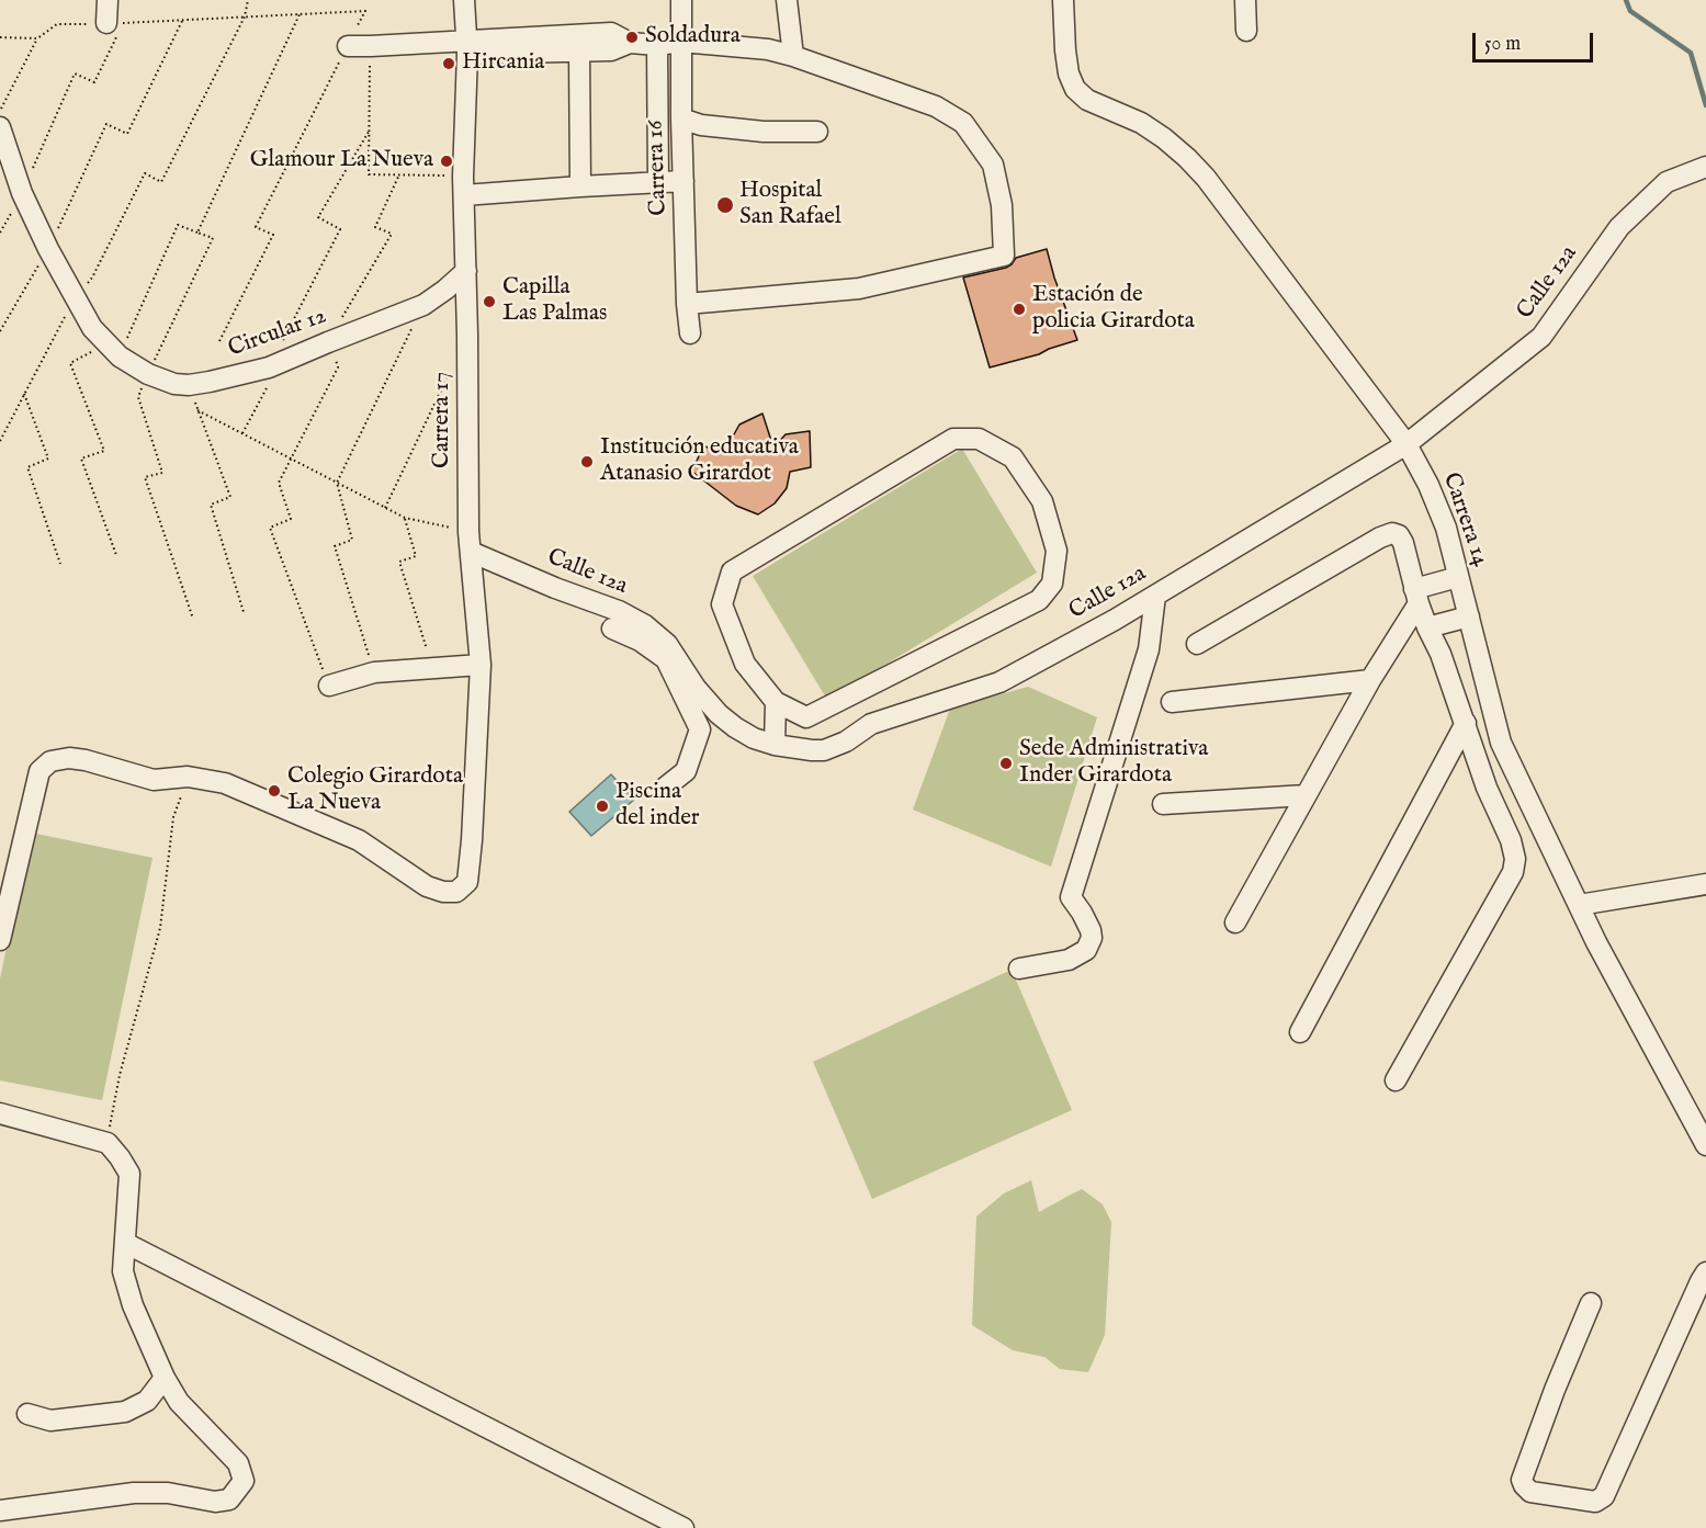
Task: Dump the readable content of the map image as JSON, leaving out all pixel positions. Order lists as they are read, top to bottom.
{
  "streets": {
    "street": [
      "Carrera 16",
      "Calle 12a",
      "Circular 12",
      "Carrera 17",
      "Carrera 14"
    ]
  },
  "crossings": [
    ["Calle 12a", "Carrera 17"],
    ["Calle 12a", "Carrera 14"],
    ["Circular 12", "Carrera 17"]
  ],
  "places": [
    "Soldadura",
    "Hircania",
    "Glamour La Nueva",
    "Hospital San Rafael",
    "Capilla Las Palmas",
    "Estación de policia Girardota",
    "Institución educativa Atanasio Girardot",
    "Sede Administrativa Inder Girardota",
    "Colegio Girardota La Nueva",
    "Piscina del inder"
  ],
  "scale_bar": "50 m"
}
